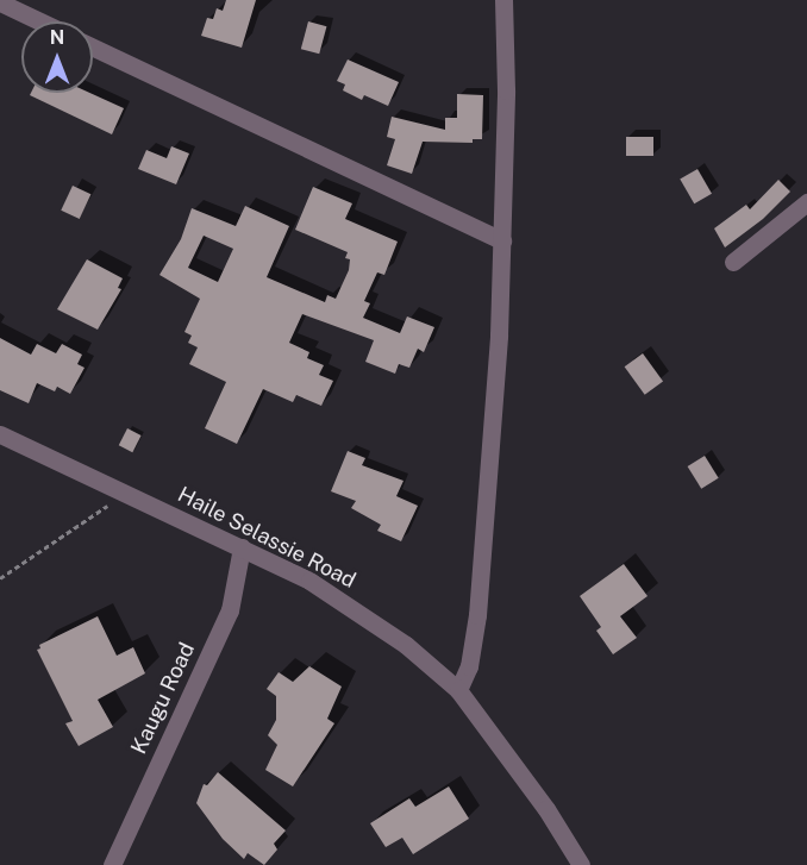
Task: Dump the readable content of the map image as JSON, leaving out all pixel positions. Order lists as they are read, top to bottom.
{
  "streets": {
    "street": ["Haile Selassie Road", "Kaugu Road"]
  },
  "crossings": [
    ["Haile Selassie Road", "Kaugu Road"]
  ],
  "north": "top"
}
